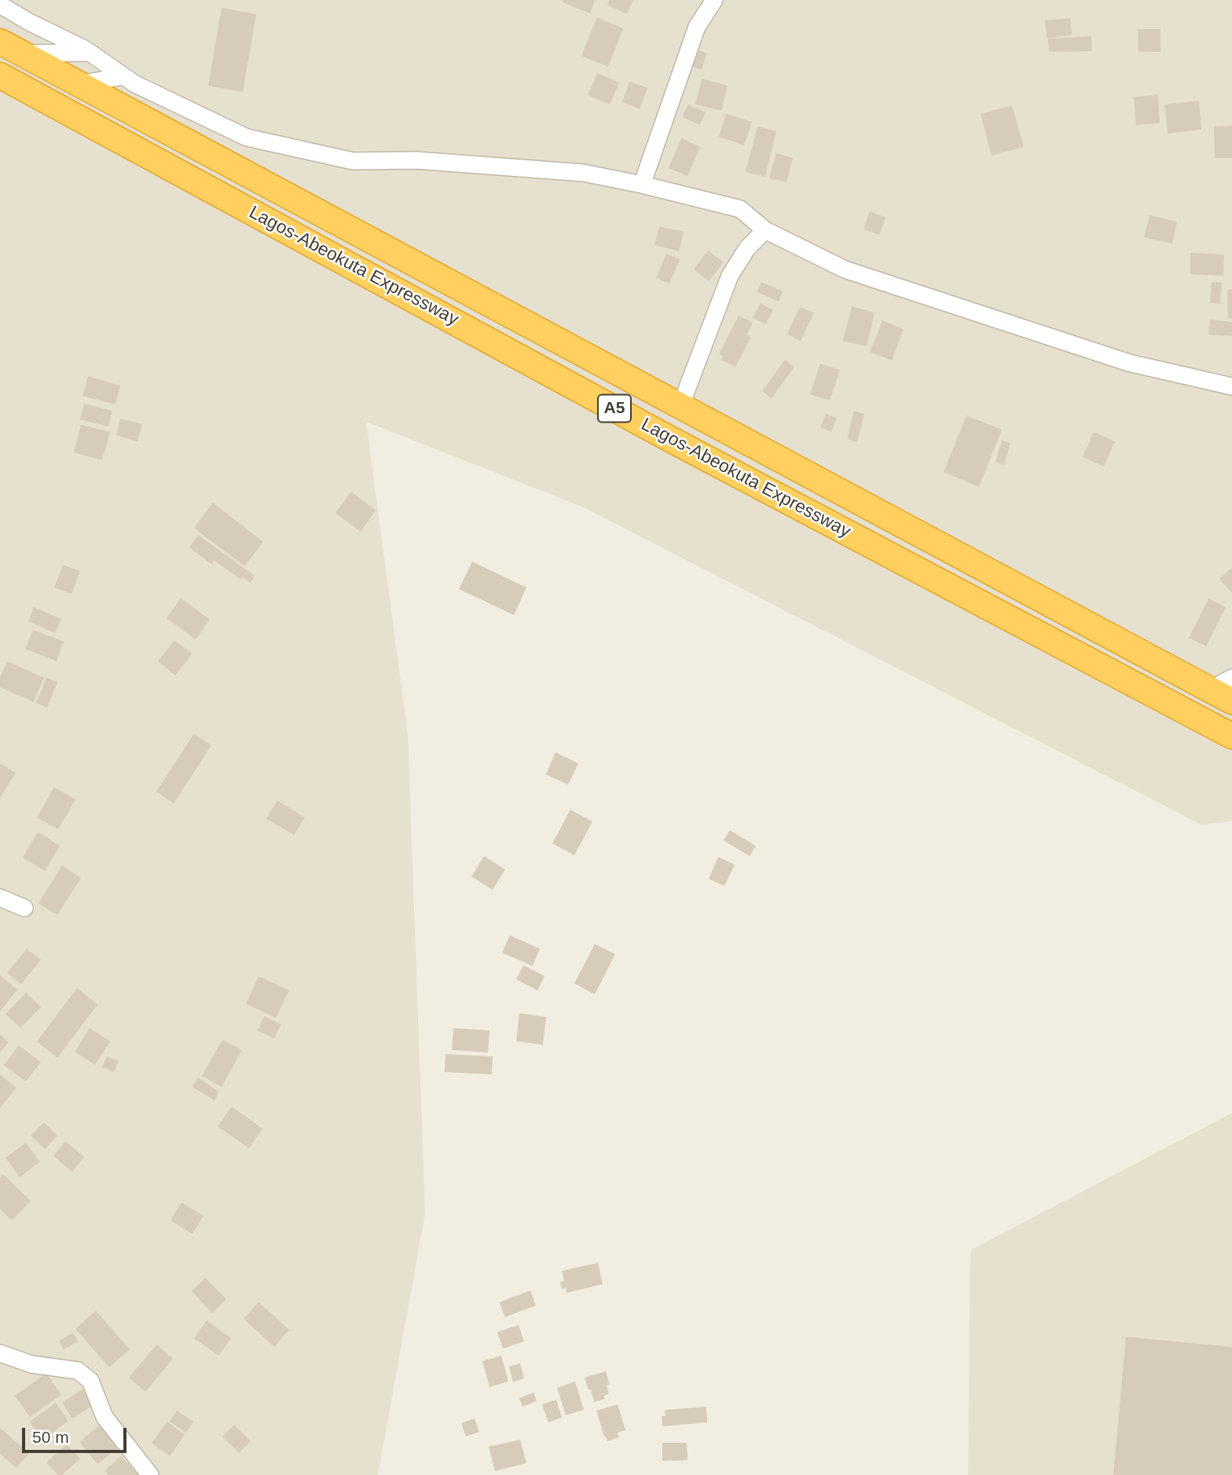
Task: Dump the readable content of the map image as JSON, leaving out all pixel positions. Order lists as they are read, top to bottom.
{
  "streets": {
    "highway": ["Lagos-Abeokuta Expressway", "A5"]
  },
  "scale_bar": "50 m"
}
